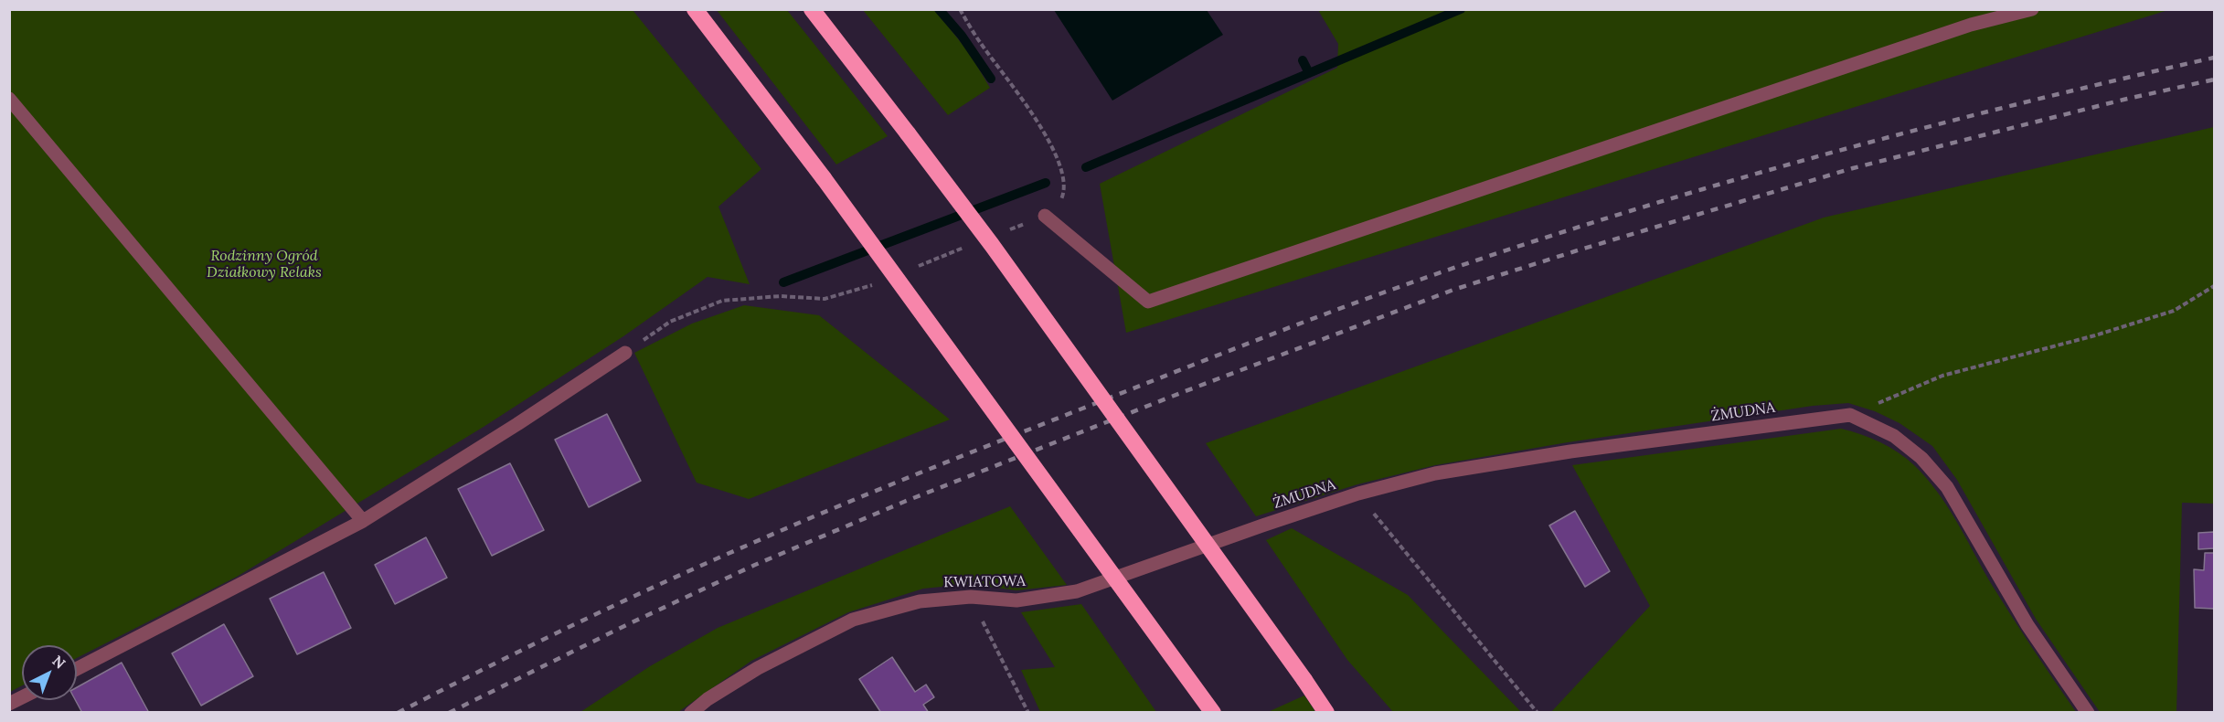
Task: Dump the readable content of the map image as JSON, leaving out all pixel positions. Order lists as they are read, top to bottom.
{
  "streets": {
    "street": ["ŻMUDNA", "KWIATOWA"]
  },
  "crossings": [
    ["ŻMUDNA", "KWIATOWA"]
  ],
  "parks": ["Rodzinny Ogród Działkowy Relaks"],
  "north": "top right"
}
